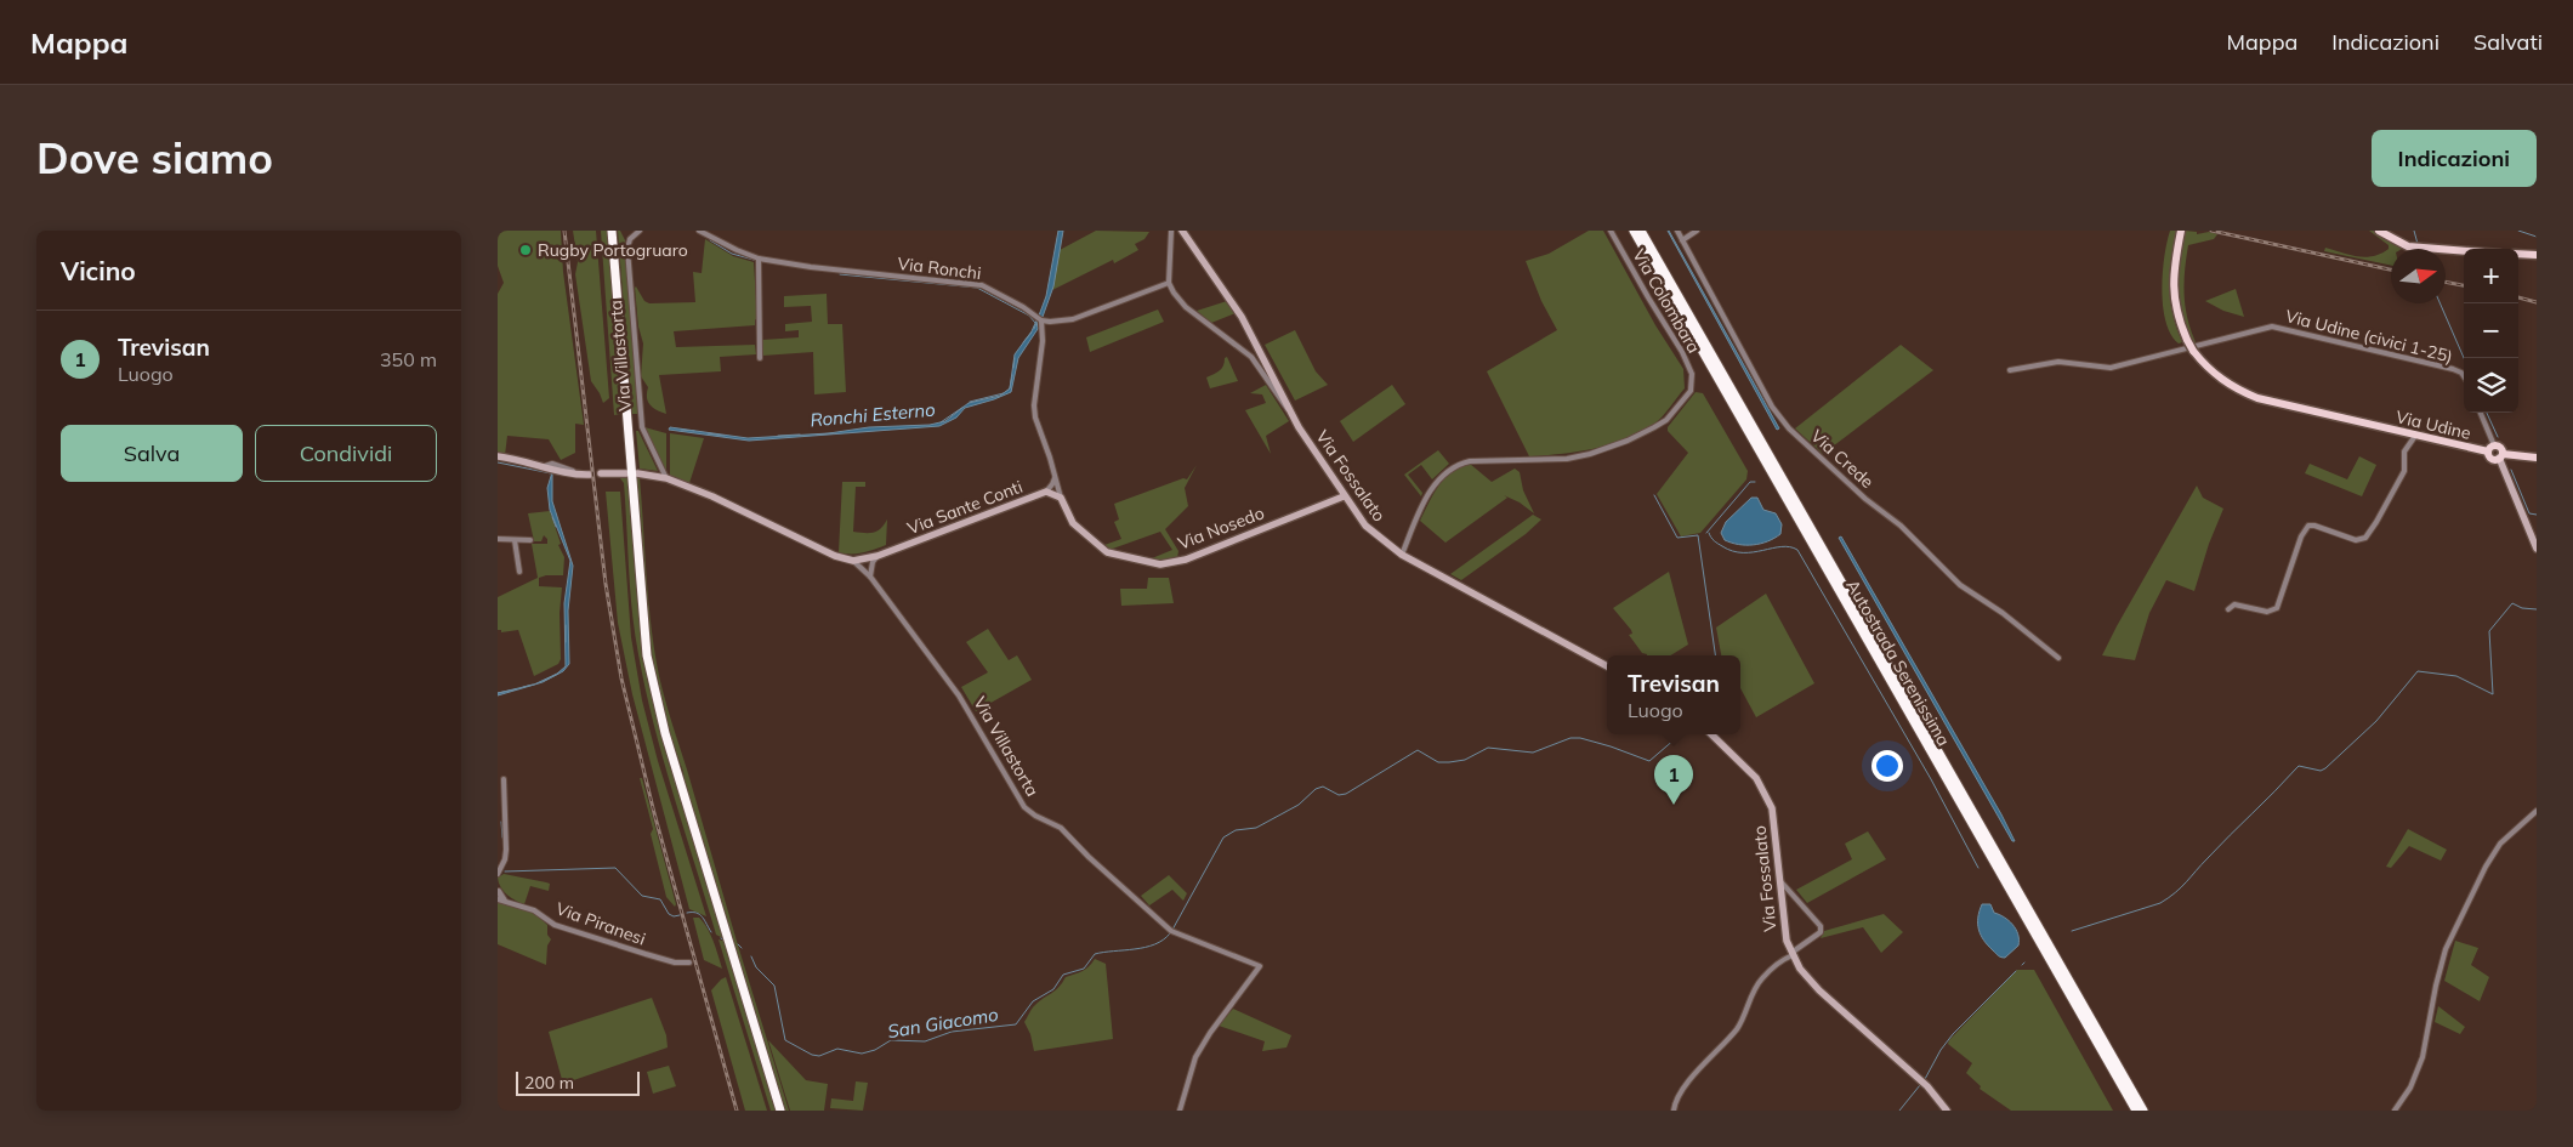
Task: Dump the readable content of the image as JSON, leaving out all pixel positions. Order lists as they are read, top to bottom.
{
  "streets": {
    "highway": ["Autostrada Serenissima"],
    "main road": ["Via Udine"],
    "street": [
      "Via Ronchi",
      "Via Colombara",
      "Via Udine (civici 1-25)",
      "Via Villastorta",
      "Via Crede",
      "Via Fossalato",
      "Via Sante Conti",
      "Via Nosedo",
      "Via Piranesi"
    ]
  },
  "crossings": [
    ["Via Ronchi", "Via Nosedo"],
    ["Via Colombara", "Via Fossalato"],
    ["Via Villastorta", "Via Sante Conti"],
    ["Via Fossalato", "Via Nosedo"],
    ["Via Sante Conti", "Via Nosedo"]
  ],
  "water": ["Ronchi Esterno", "San Giacomo"],
  "places": ["Rugby Portogruaro"],
  "scale_bar": "200 m",
  "north": "right",
  "page": {
    "header": "Mappa",
    "nav": ["Mappa", "Indicazioni", "Salvati"],
    "buttons": [
      "Indicazioni",
      ["Salva", "Condividi"]
    ],
    "title": "Dove siamo",
    "heading": "Vicino",
    "map_buttons": ["+", "−"],
    "list": [
      {
        "mark": "1",
        "name": "Trevisan",
        "note": "Luogo",
        "value": "350 m"
      }
    ],
    "popup": ["Trevisan", "Luogo"],
    "pins": "1",
    "scale": "200 m"
  }
}
